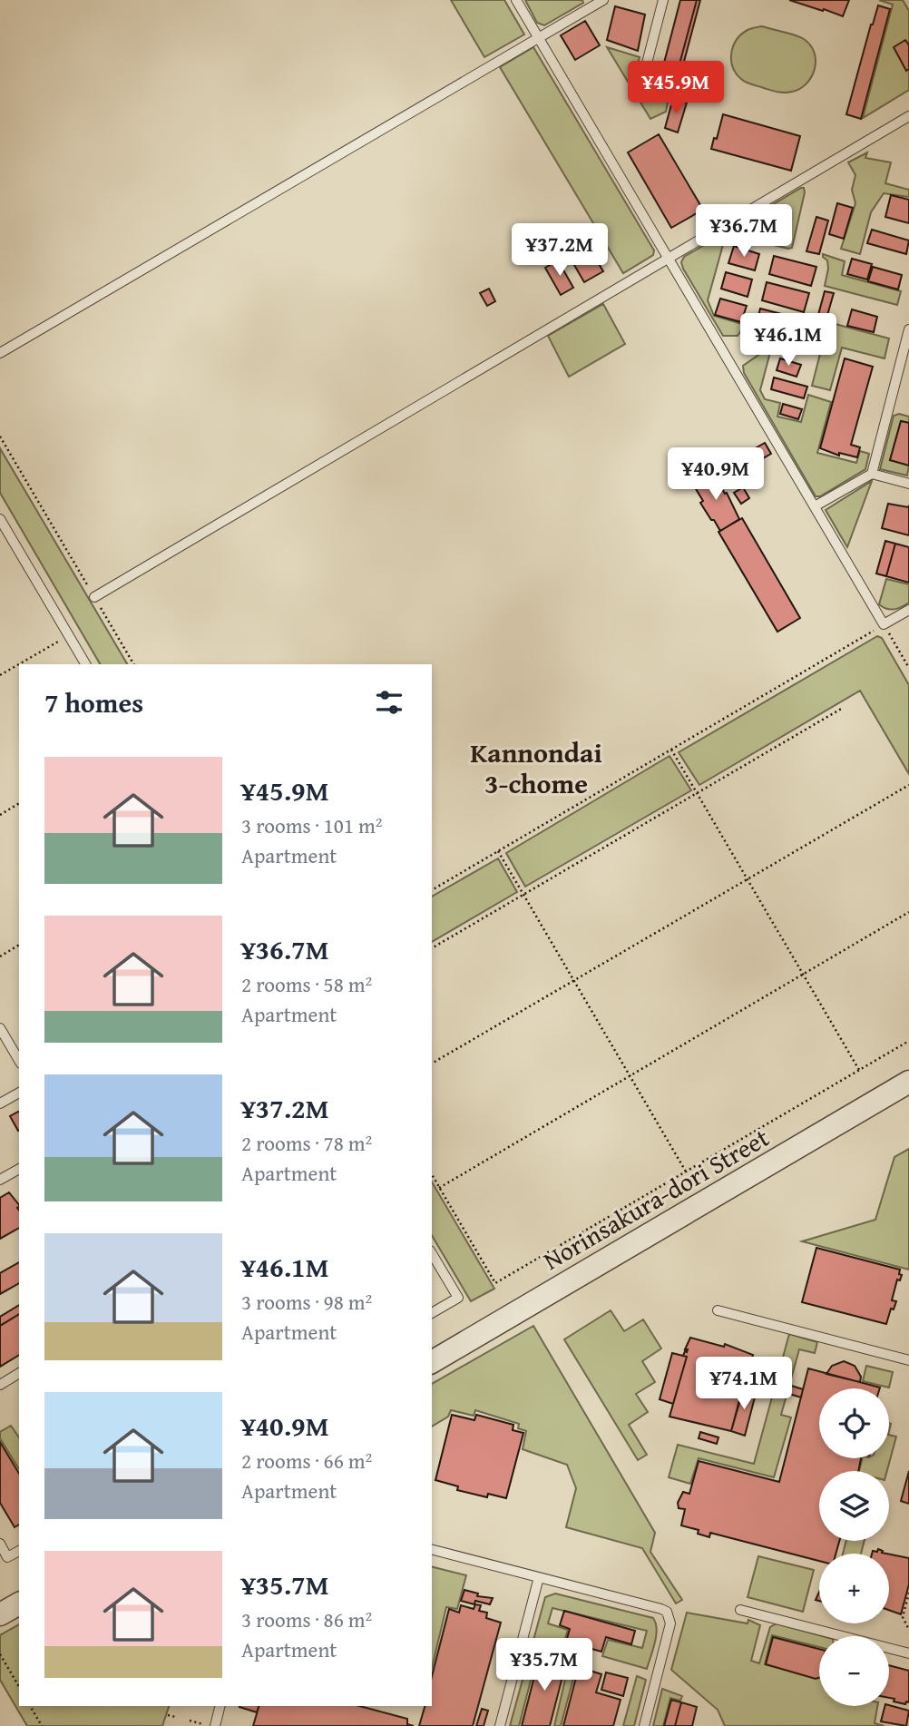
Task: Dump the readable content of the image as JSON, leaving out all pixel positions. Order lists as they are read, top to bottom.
{
  "streets": {
    "street": ["Norinsakura-dori Street"]
  },
  "districts": ["Kannondai 3-chome"],
  "page": {
    "price": [
      "¥45.9M",
      "¥36.7M",
      "¥37.2M",
      "¥46.1M",
      "¥40.9M",
      "¥74.1M",
      "¥35.7M"
    ],
    "heading": "7 homes",
    "list": [
      {
        "name": "¥45.9M",
        "note": "3 rooms · 101 m² · Apartment"
      },
      {
        "name": "¥36.7M",
        "note": "2 rooms · 58 m² · Apartment"
      },
      {
        "name": "¥37.2M",
        "note": "2 rooms · 78 m² · Apartment"
      },
      {
        "name": "¥46.1M",
        "note": "3 rooms · 98 m² · Apartment"
      },
      {
        "name": "¥40.9M",
        "note": "2 rooms · 66 m² · Apartment"
      },
      {
        "name": "¥35.7M",
        "note": "3 rooms · 86 m² · Apartment"
      }
    ],
    "map_buttons": ["+", "−"]
  }
}
